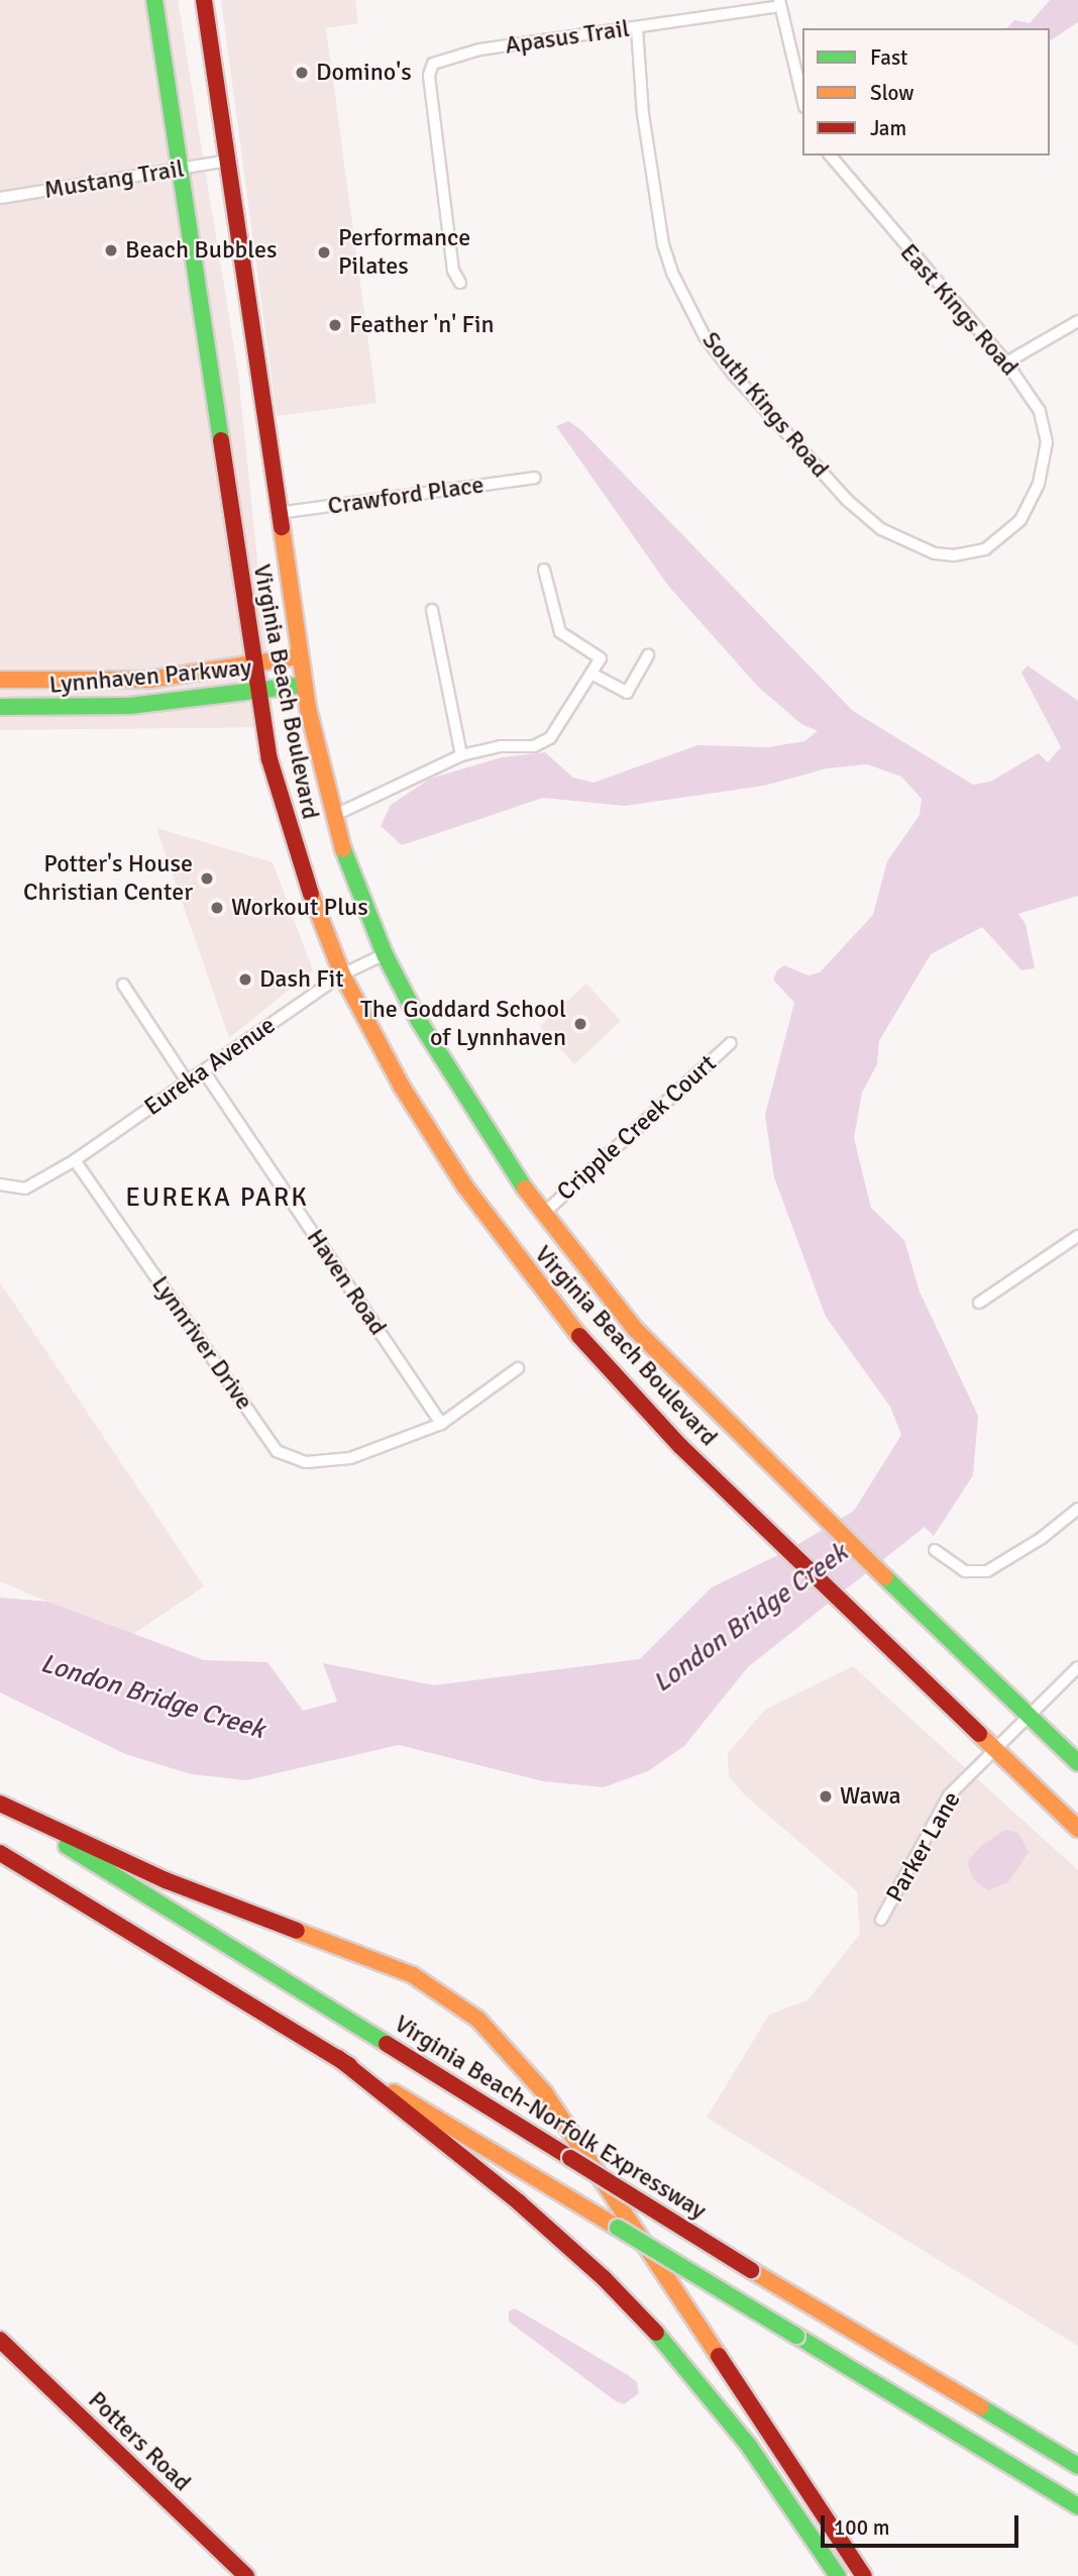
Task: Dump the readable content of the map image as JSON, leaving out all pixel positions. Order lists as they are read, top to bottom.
{
  "streets": {
    "main road": [
      "Lynnhaven Parkway",
      "Virginia Beach Boulevard",
      "Virginia Beach-Norfolk Expressway",
      "Potters Road"
    ],
    "street": [
      "Apasus Trail",
      "Mustang Trail",
      "East Kings Road",
      "South Kings Road",
      "Crawford Place",
      "Eureka Avenue",
      "Cripple Creek Court",
      "Haven Road",
      "Lynnriver Drive",
      "Parker Lane"
    ]
  },
  "crossings": [
    ["Apasus Trail", "South Kings Road"],
    ["Mustang Trail", "Virginia Beach Boulevard"],
    ["East Kings Road", "South Kings Road"],
    ["Crawford Place", "Virginia Beach Boulevard"],
    ["Lynnhaven Parkway", "Virginia Beach Boulevard"],
    ["Virginia Beach Boulevard", "Eureka Avenue"],
    ["Virginia Beach Boulevard", "Cripple Creek Court"],
    ["Virginia Beach Boulevard", "Parker Lane"],
    ["Eureka Avenue", "Haven Road"],
    ["Eureka Avenue", "Lynnriver Drive"],
    ["Haven Road", "Lynnriver Drive"]
  ],
  "districts": ["EUREKA PARK"],
  "water": ["London Bridge Creek"],
  "places": [
    "Domino's",
    "Beach Bubbles",
    "Performance Pilates",
    "Feather 'n' Fin",
    "Potter's House Christian Center",
    "Workout Plus",
    "Dash Fit",
    "The Goddard School of Lynnhaven",
    "Wawa"
  ],
  "legend": ["Fast", "Slow", "Jam"],
  "scale_bar": "100 m"
}
